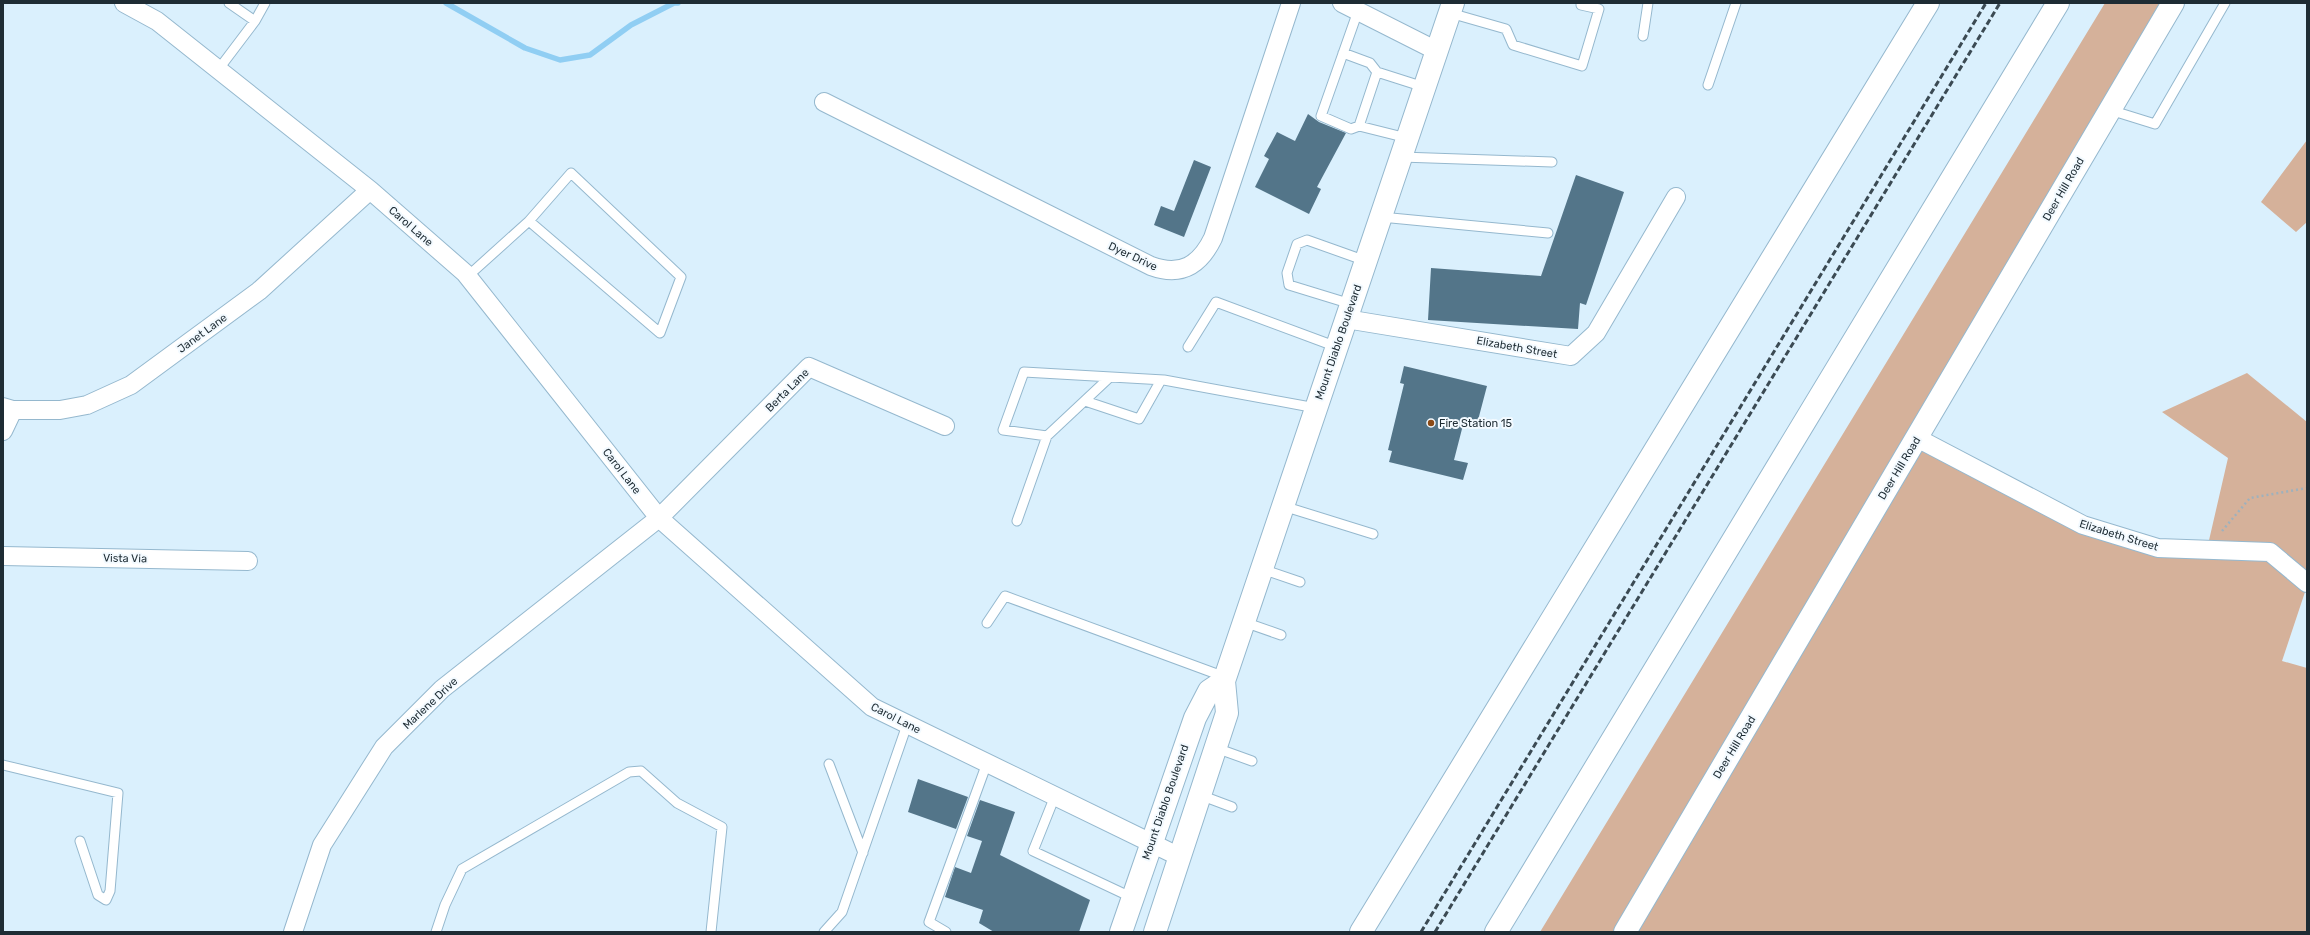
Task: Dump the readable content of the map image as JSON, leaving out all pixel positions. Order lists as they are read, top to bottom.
{
  "streets": {
    "main road": ["Deer Hill Road", "Mount Diablo Boulevard"],
    "street": [
      "Carol Lane",
      "Dyer Drive",
      "Janet Lane",
      "Elizabeth Street",
      "Berta Lane",
      "Vista Via",
      "Marlene Drive"
    ]
  },
  "crossings": [
    ["Deer Hill Road", "Elizabeth Street"],
    ["Carol Lane", "Janet Lane"],
    ["Carol Lane", "Mount Diablo Boulevard"],
    ["Carol Lane", "Berta Lane"],
    ["Carol Lane", "Marlene Drive"],
    ["Mount Diablo Boulevard", "Elizabeth Street"],
    ["Berta Lane", "Marlene Drive"]
  ],
  "places": ["Fire Station 15"]
}
